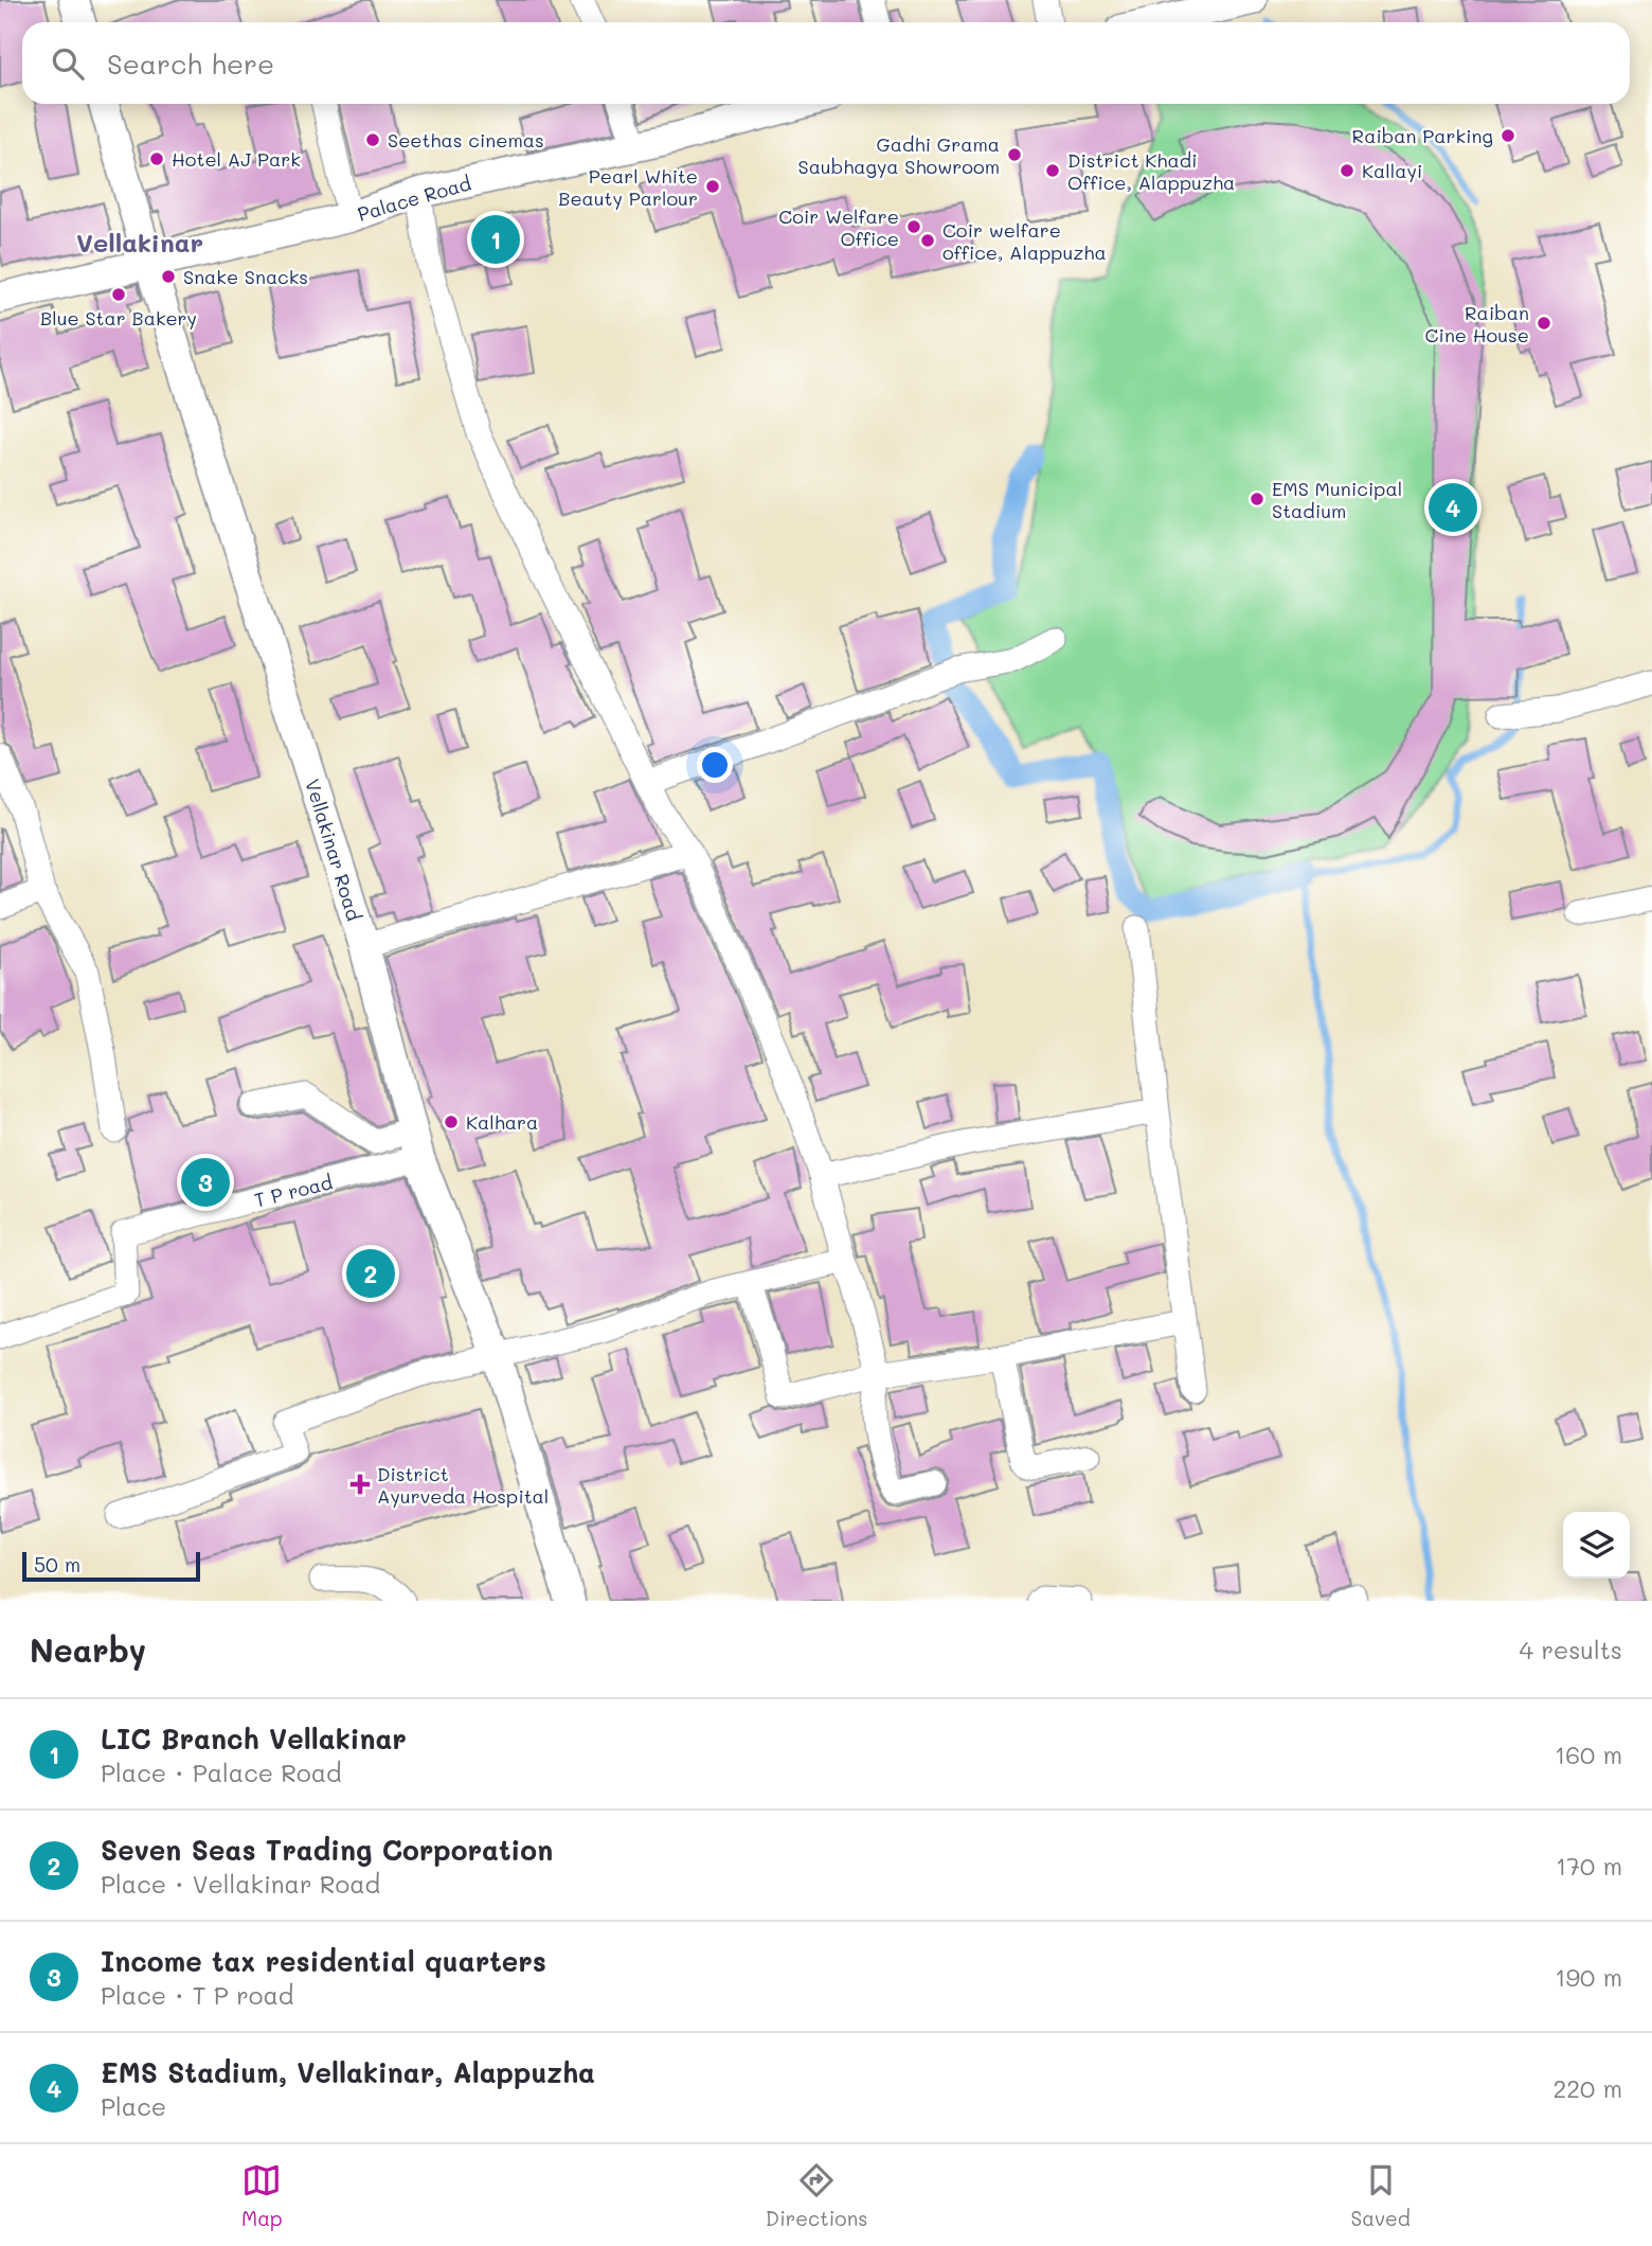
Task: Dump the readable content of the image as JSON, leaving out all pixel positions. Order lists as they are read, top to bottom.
{
  "streets": {
    "main road": ["Palace Road", "Vellakinar Road"],
    "street": ["T P road"]
  },
  "crossings": [
    ["Palace Road", "Vellakinar Road"],
    ["Vellakinar Road", "T P road"]
  ],
  "districts": ["Vellakinar"],
  "places": {
    "other": [
      "Raiban Parking",
      "Seethas cinemas",
      "Gadhi Grama Saubhagya Showroom",
      "Hotel AJ Park",
      "District Khadi Office, Alappuzha",
      "Kallayi",
      "Pearl White Beauty Parlour",
      "Coir Welfare Office",
      "Coir welfare office, Alappuzha",
      "Snake Snacks",
      "Blue Star Bakery",
      "Raiban Cine House",
      "EMS Municipal Stadium",
      "Kalhara"
    ],
    "health": ["District Ayurveda Hospital"]
  },
  "scale_bar": "50 m",
  "page": {
    "search": "Search here",
    "pins": [
      "1",
      "4",
      "3",
      "2"
    ],
    "scale": "50 m",
    "heading": ["Nearby", "4 results"],
    "list": [
      {
        "mark": "1",
        "name": "LIC Branch Vellakinar",
        "note": "Place · Palace Road",
        "value": "160 m"
      },
      {
        "mark": "2",
        "name": "Seven Seas Trading Corporation",
        "note": "Place · Vellakinar Road",
        "value": "170 m"
      },
      {
        "mark": "3",
        "name": "Income tax residential quarters",
        "note": "Place · T P road",
        "value": "190 m"
      },
      {
        "mark": "4",
        "name": "EMS Stadium, Vellakinar, Alappuzha",
        "note": "Place",
        "value": "220 m"
      }
    ],
    "nav": ["Map", "Directions", "Saved"]
  }
}
